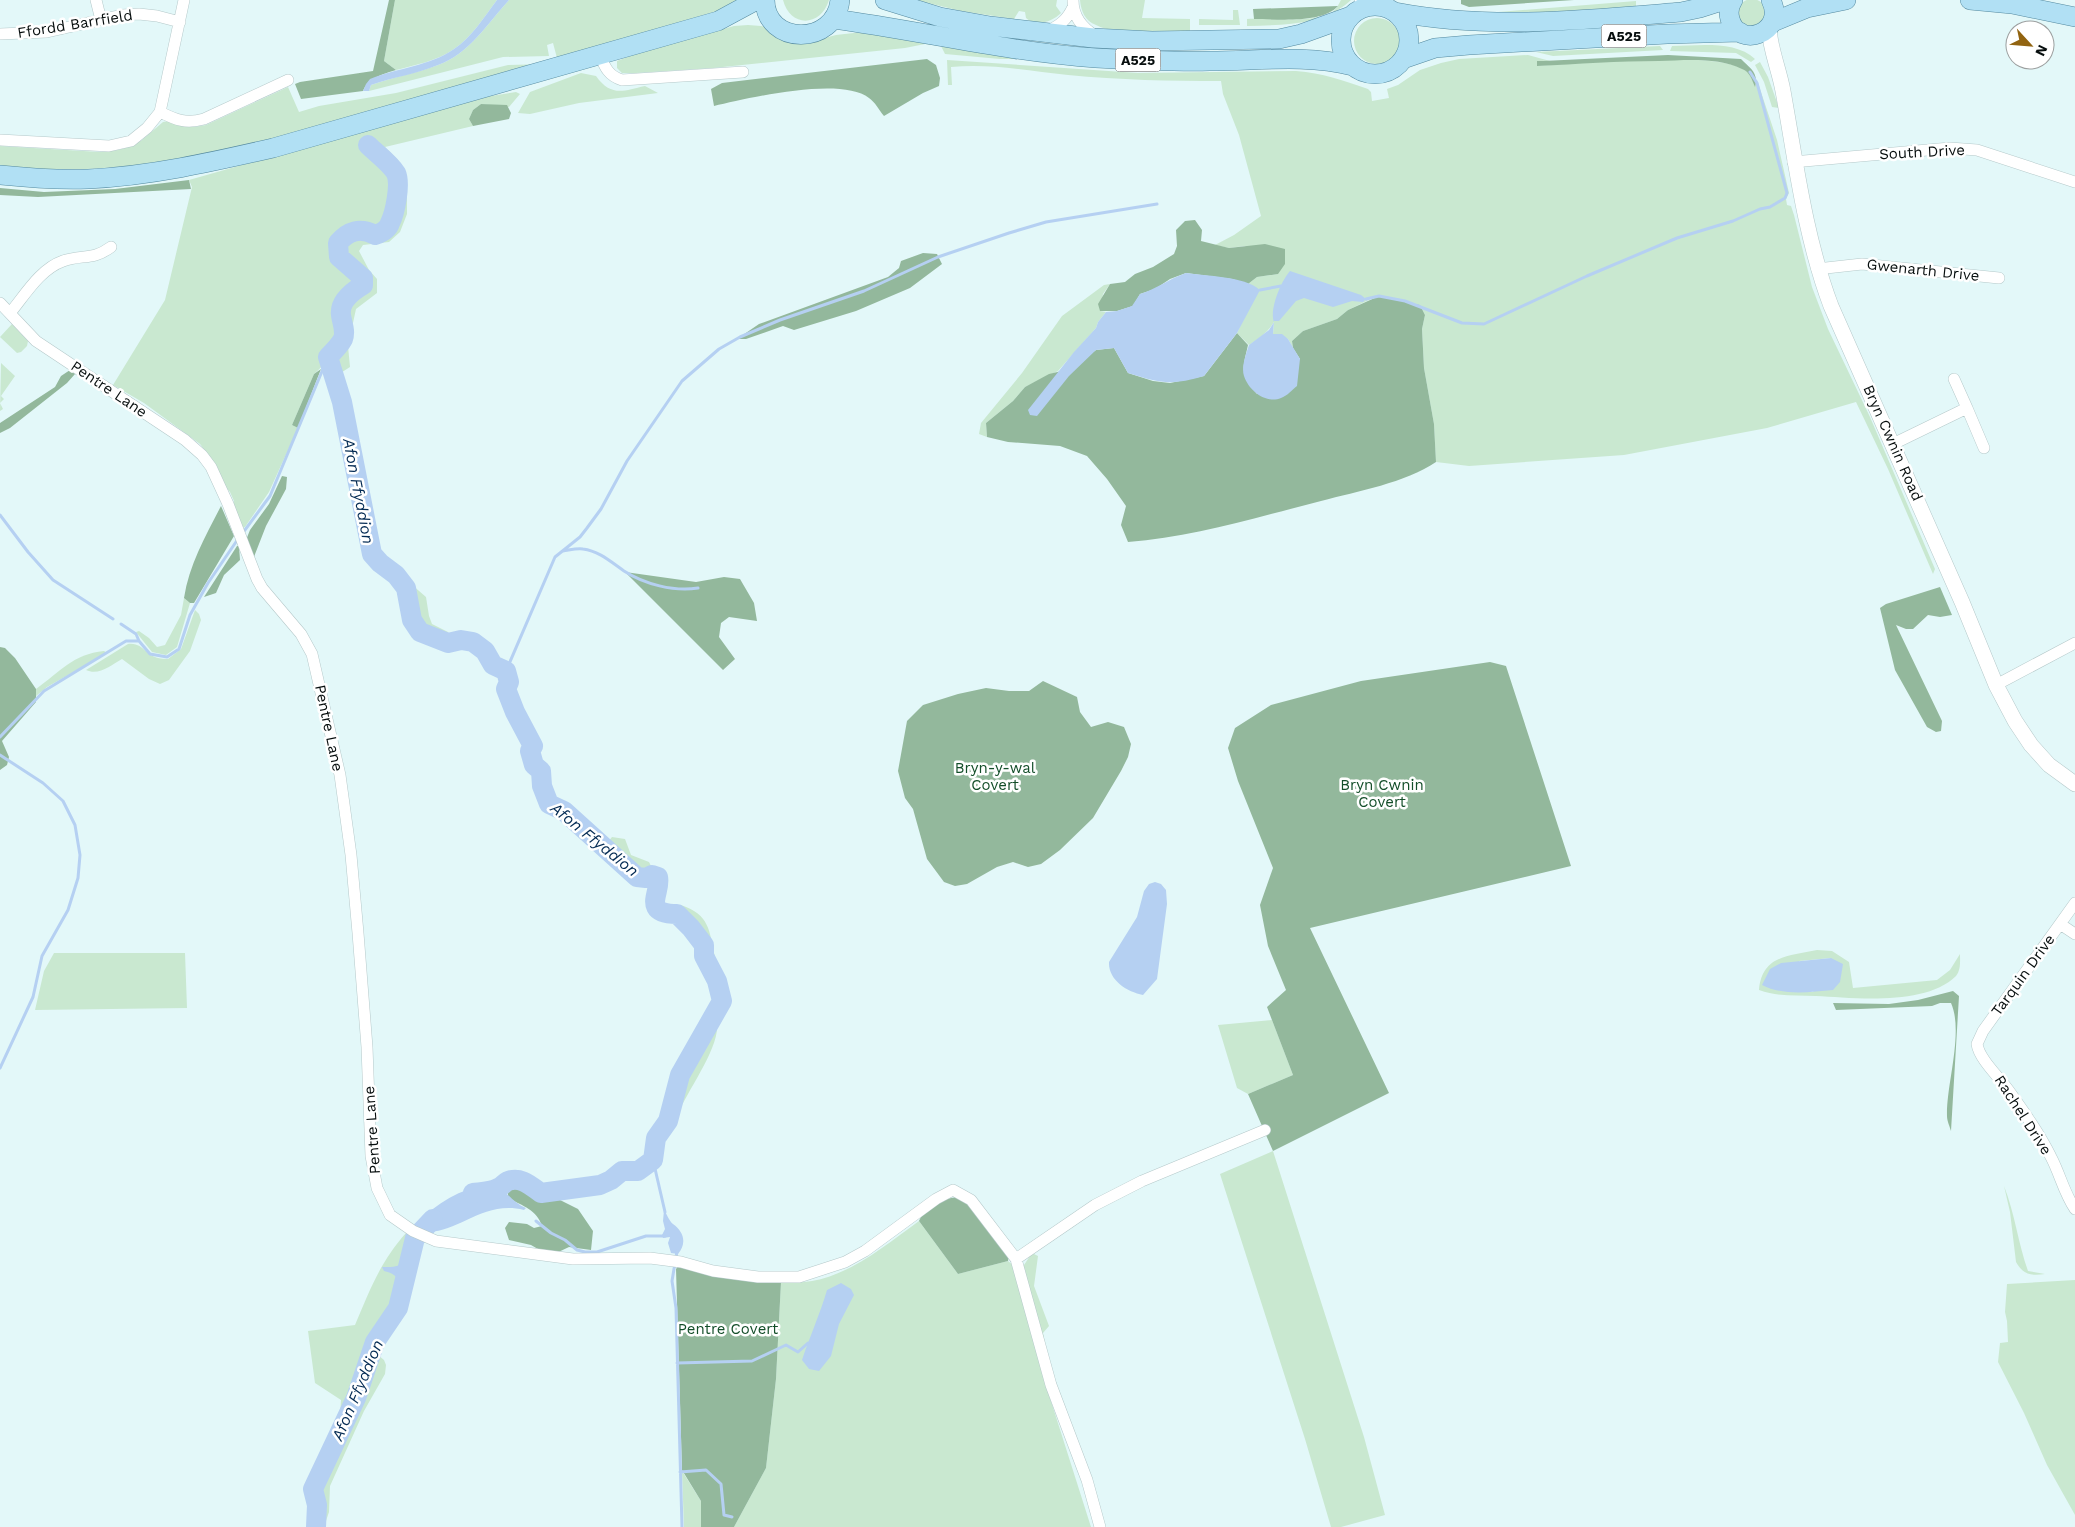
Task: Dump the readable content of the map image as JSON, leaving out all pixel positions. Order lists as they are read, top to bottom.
{
  "streets": {
    "main road": ["A525"],
    "street": [
      "Ffordd Barrfield",
      "South Drive",
      "Gwenarth Drive",
      "Pentre Lane",
      "Bryn Cwnin Road",
      "Tarquin Drive",
      "Rachel Drive"
    ]
  },
  "crossings": [
    ["A525", "Bryn Cwnin Road"],
    ["South Drive", "Bryn Cwnin Road"],
    ["Gwenarth Drive", "Bryn Cwnin Road"],
    ["Tarquin Drive", "Rachel Drive"]
  ],
  "water": ["Afon Ffyddion"],
  "parks": ["Bryn-y-wal Covert", "Bryn Cwnin Covert", "Pentre Covert"],
  "north": "bottom right"
}
